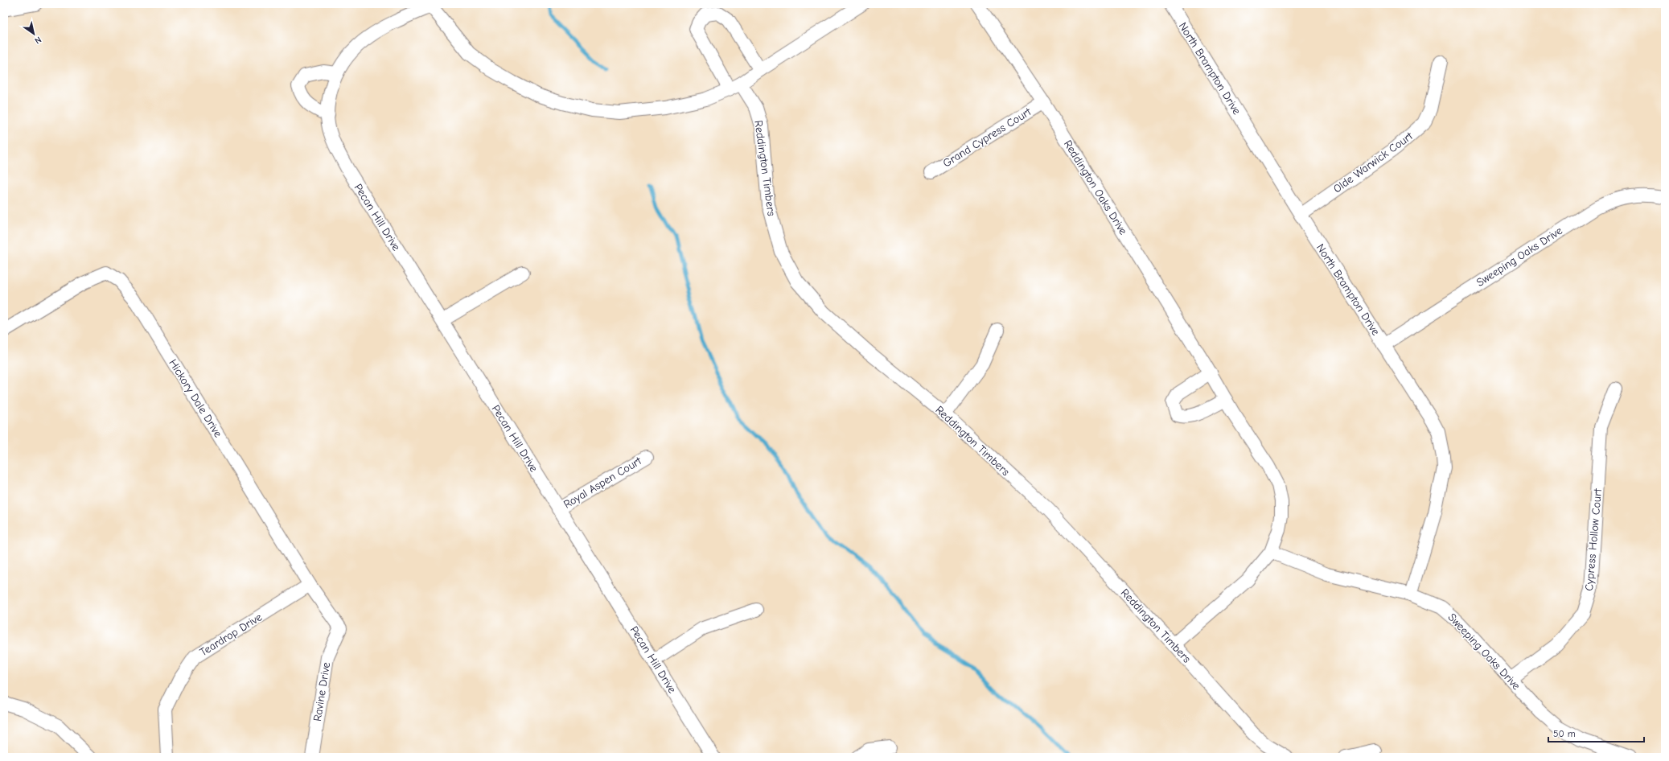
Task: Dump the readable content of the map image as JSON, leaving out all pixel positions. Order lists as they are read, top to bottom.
{
  "streets": {
    "street": [
      "North Brampton Drive",
      "Grand Cypress Court",
      "Olde Warwick Court",
      "Reddington Timbers",
      "Reddington Oaks Drive",
      "Pecan Hill Drive",
      "Sweeping Oaks Drive",
      "Hickory Dale Drive",
      "Royal Aspen Court",
      "Cypress Hollow Court",
      "Teardrop Drive",
      "Ravine Drive"
    ]
  },
  "crossings": [
    ["North Brampton Drive", "Olde Warwick Court"],
    ["North Brampton Drive", "Sweeping Oaks Drive"],
    ["Grand Cypress Court", "Reddington Oaks Drive"],
    ["Reddington Timbers", "Reddington Oaks Drive"],
    ["Reddington Oaks Drive", "Sweeping Oaks Drive"],
    ["Pecan Hill Drive", "Royal Aspen Court"],
    ["Sweeping Oaks Drive", "Cypress Hollow Court"],
    ["Hickory Dale Drive", "Teardrop Drive"],
    ["Hickory Dale Drive", "Ravine Drive"]
  ],
  "scale_bar": "50 m",
  "north": "bottom right"
}
